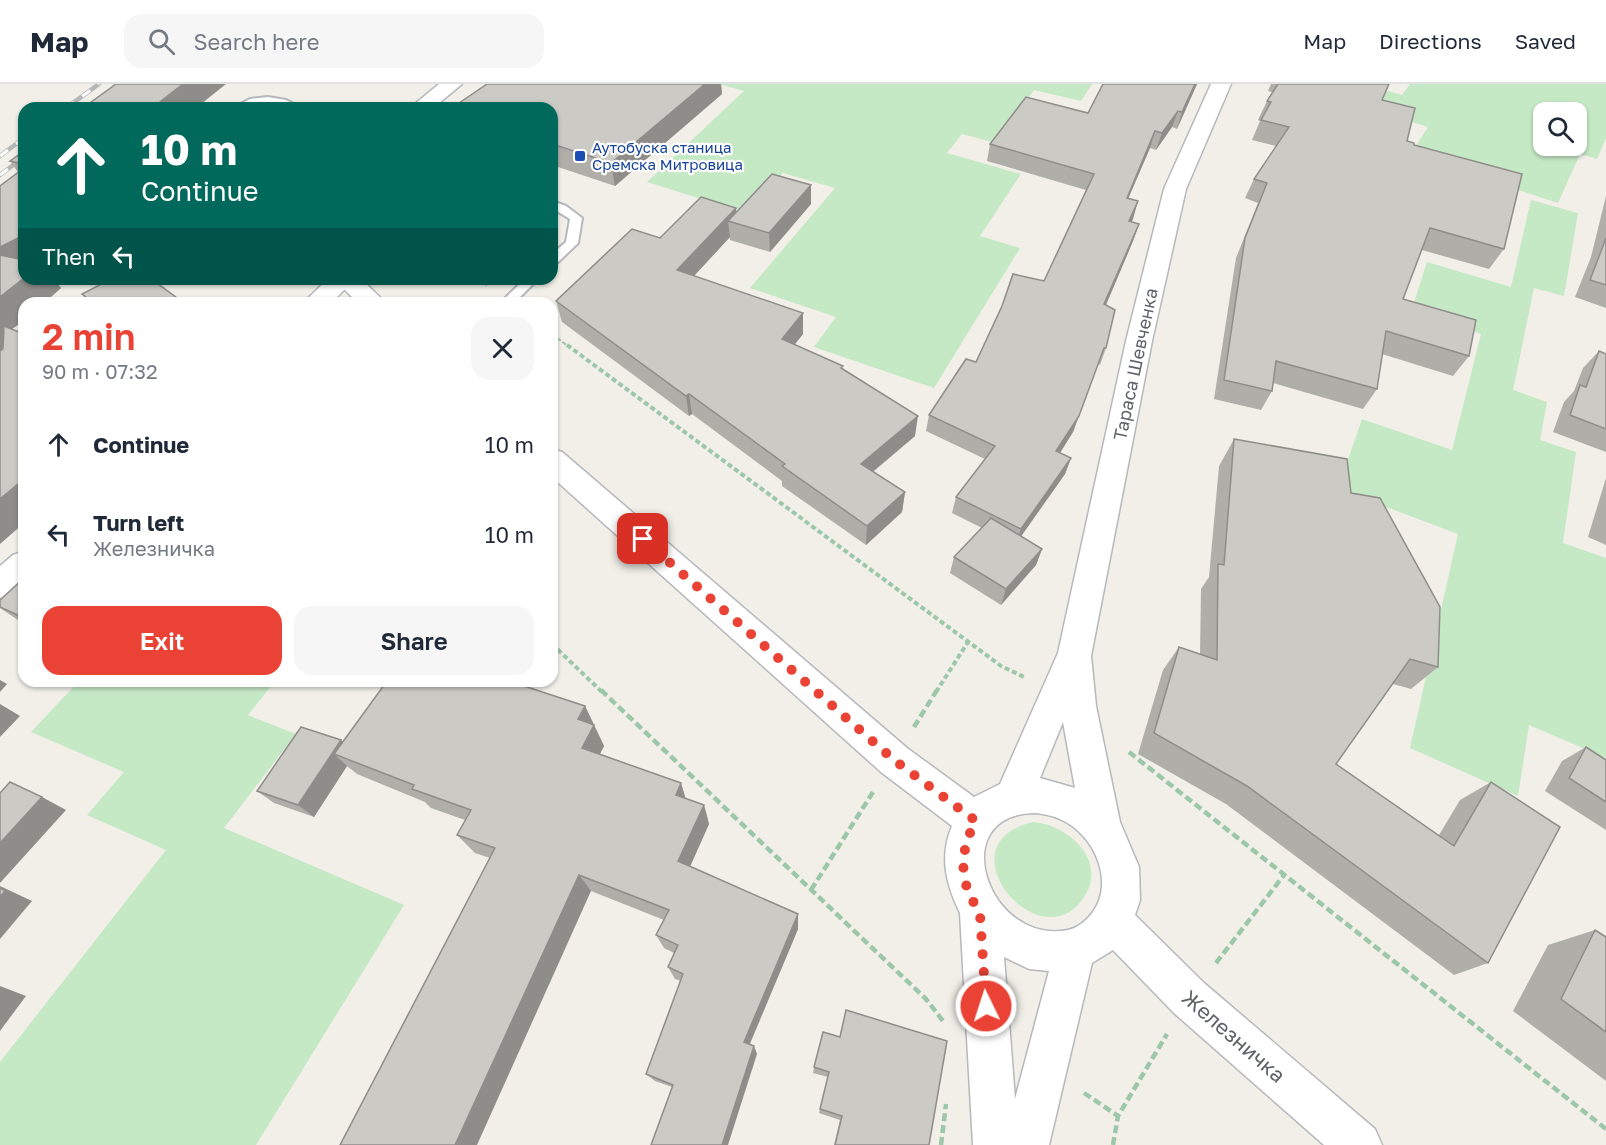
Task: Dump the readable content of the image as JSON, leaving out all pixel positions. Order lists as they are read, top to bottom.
{
  "streets": {
    "street": ["Тараса Шевченка", "Железничка"]
  },
  "crossings": [
    ["Тараса Шевченка", "Железничка"]
  ],
  "places": {
    "transit": ["Аутобуска станица Сремска Митровица"]
  },
  "page": {
    "header": "Map",
    "search": "Search here",
    "nav": ["Map", "Directions", "Saved"],
    "turn": ["10 m", "Continue"],
    "then": "Then",
    "heading": ["2 min", "90 m · 07:32"],
    "list": [
      {
        "name": "Continue",
        "value": "10 m"
      },
      {
        "name": "Turn left",
        "note": "Железничка",
        "value": "10 m"
      }
    ],
    "buttons": ["Exit", "Share"]
  }
}
